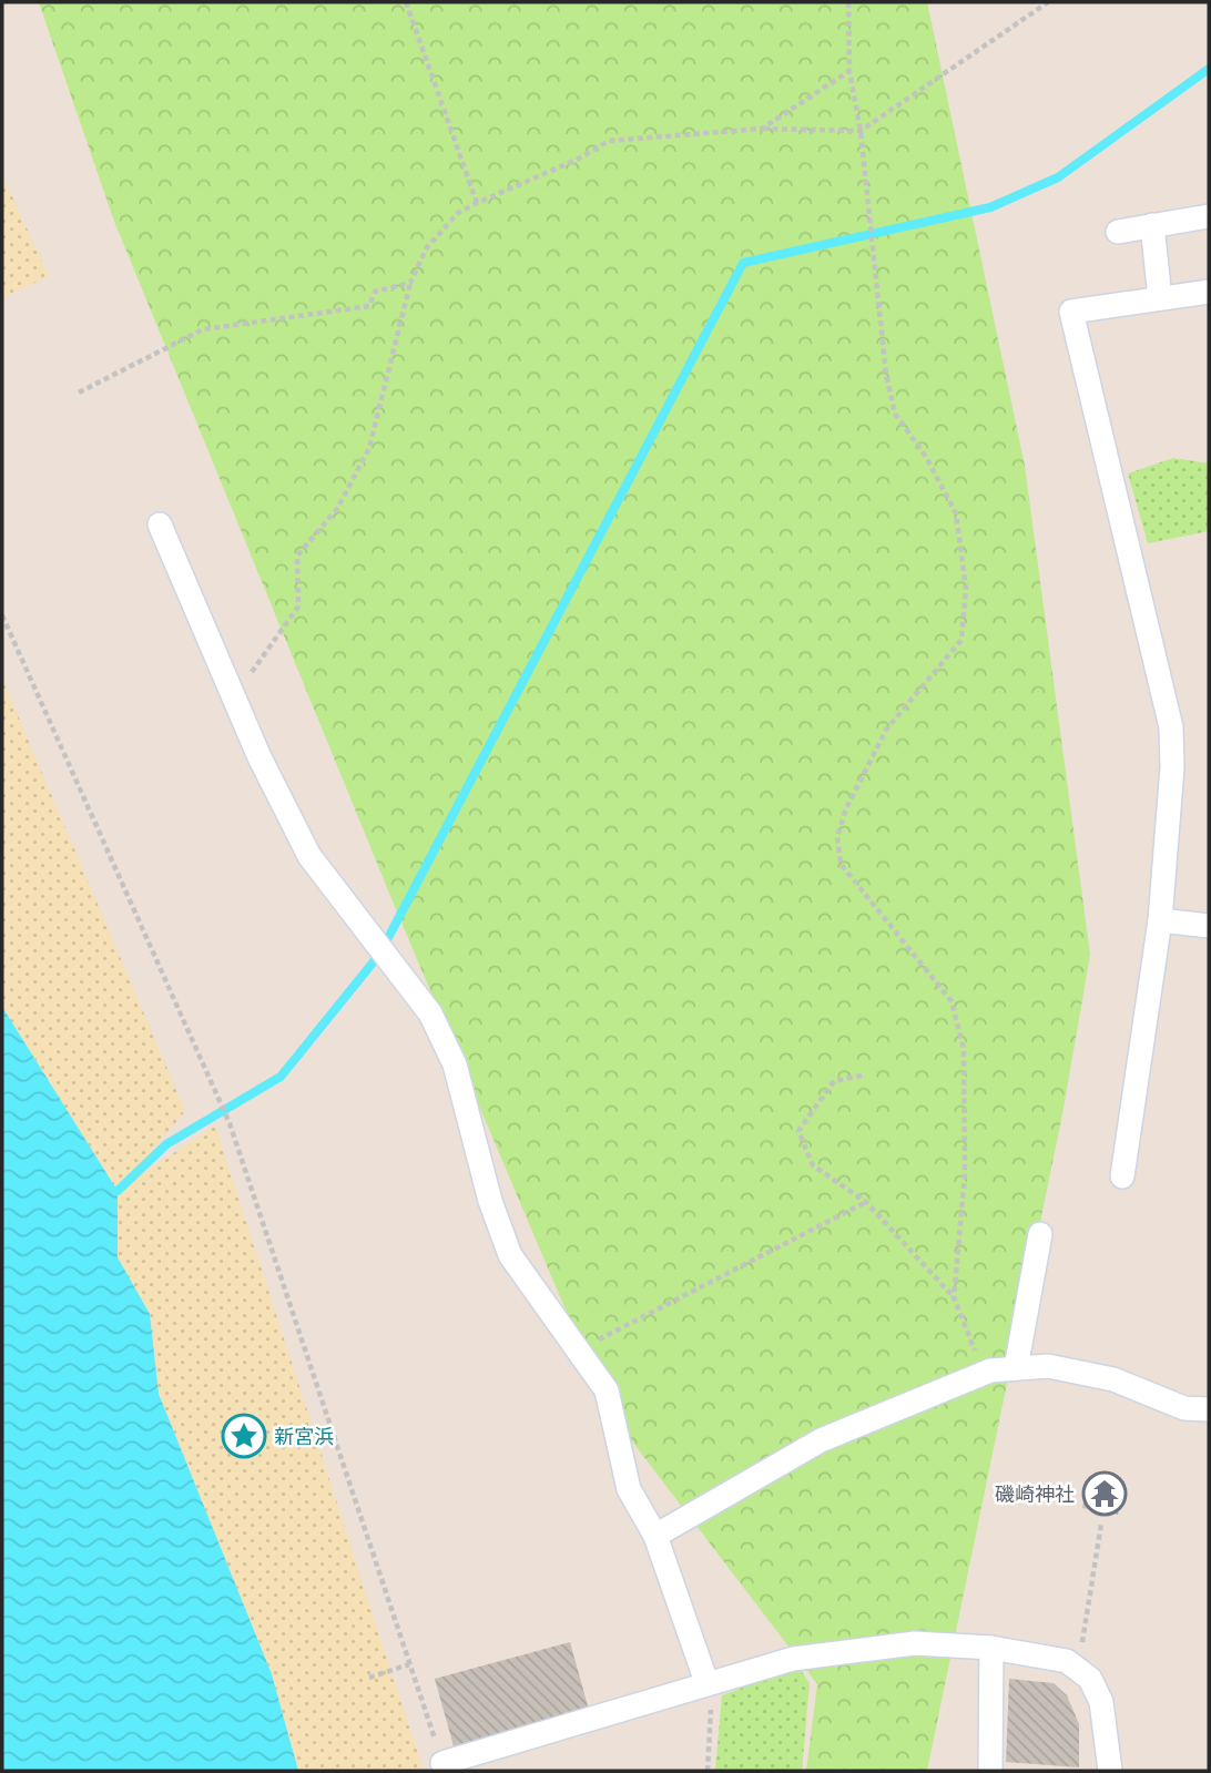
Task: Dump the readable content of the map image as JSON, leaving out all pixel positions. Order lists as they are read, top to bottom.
{
  "places": {
    "place": ["新宮浜"],
    "temple": ["磯崎神社"]
  }
}
